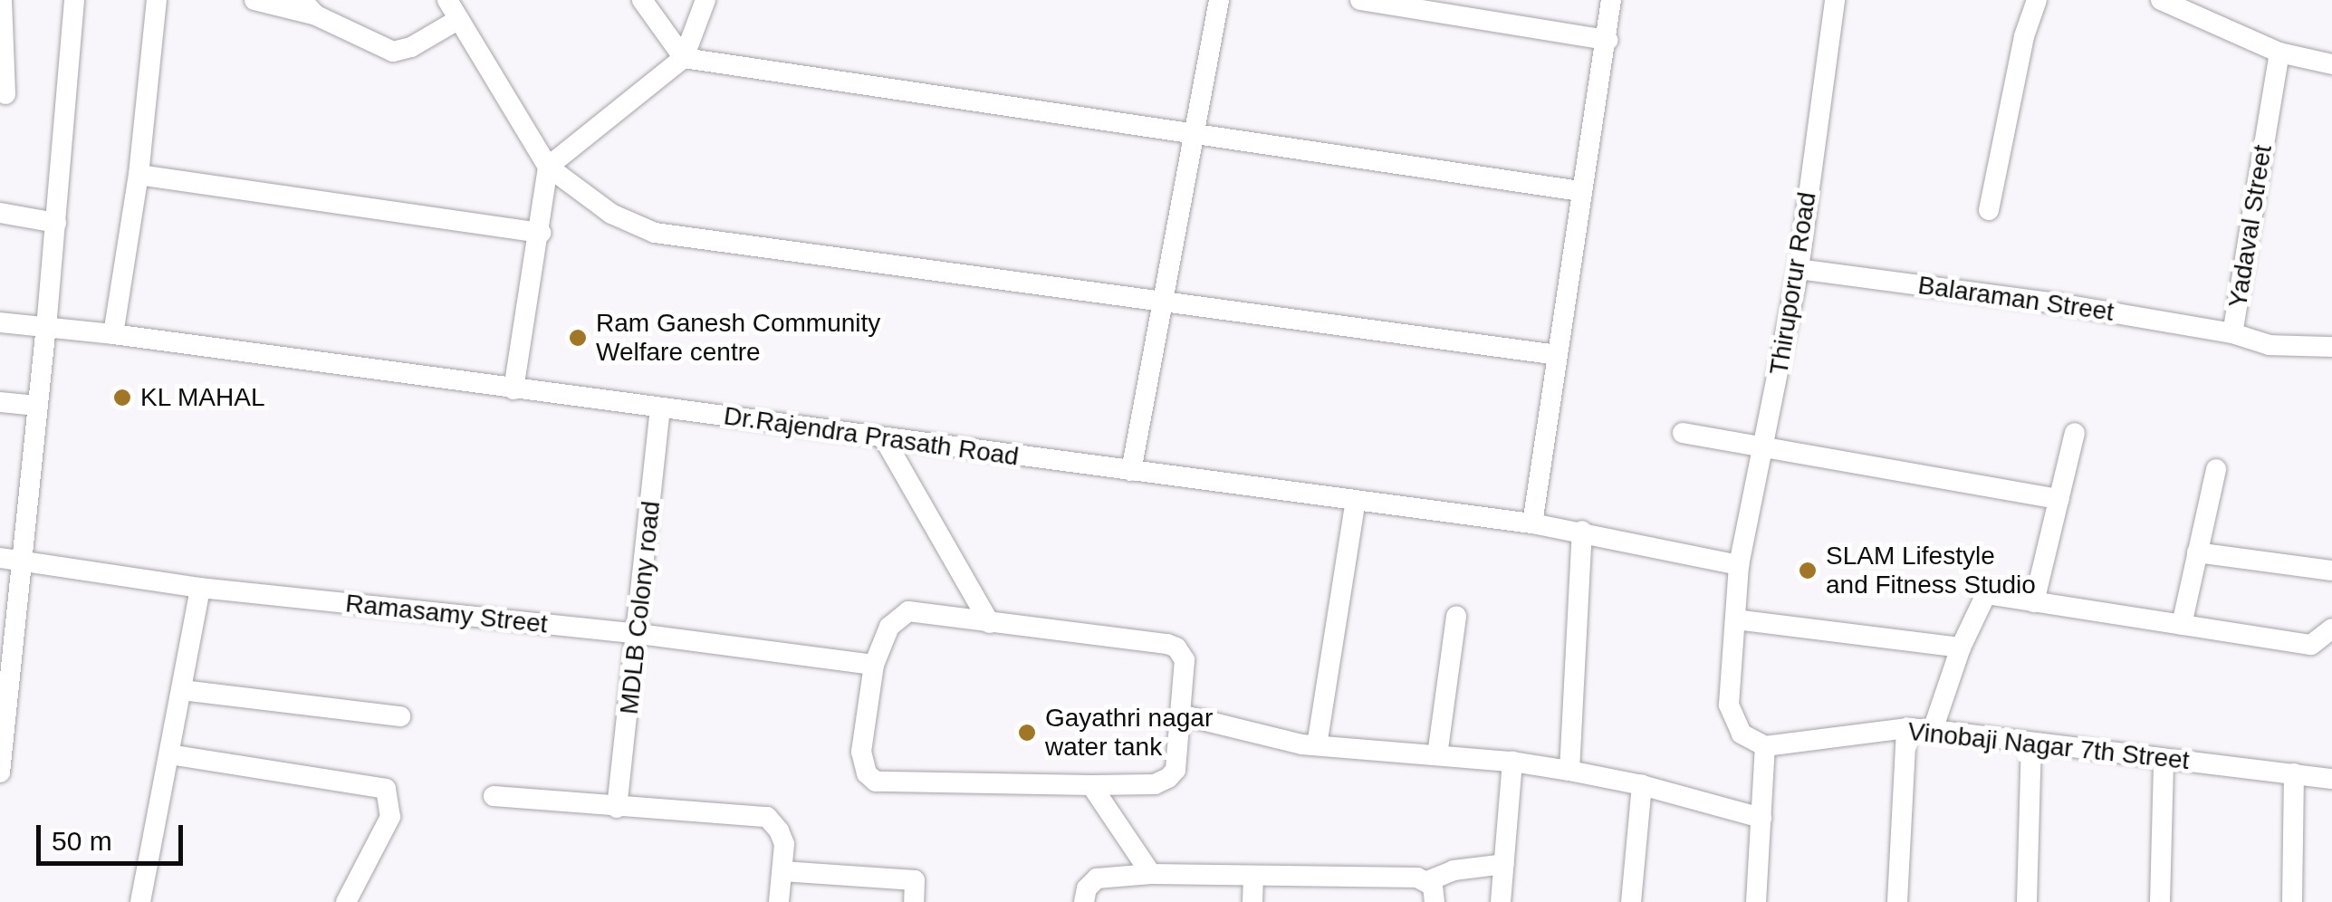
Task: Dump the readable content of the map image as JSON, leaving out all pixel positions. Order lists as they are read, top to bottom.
{
  "streets": {
    "street": [
      "Yadaval Street",
      "Thiruporur Road",
      "Balaraman Street",
      "Dr.Rajendra Prasath Road",
      "MDLB Colony road",
      "Ramasamy Street",
      "Vinobaji Nagar 7th Street"
    ]
  },
  "crossings": [
    ["Yadaval Street", "Balaraman Street"],
    ["Thiruporur Road", "Balaraman Street"],
    ["Thiruporur Road", "Dr.Rajendra Prasath Road"],
    ["Thiruporur Road", "Vinobaji Nagar 7th Street"],
    ["Dr.Rajendra Prasath Road", "MDLB Colony road"],
    ["MDLB Colony road", "Ramasamy Street"]
  ],
  "places": [
    "Ram Ganesh Community Welfare centre",
    "KL MAHAL",
    "SLAM Lifestyle and Fitness Studio",
    "Gayathri nagar water tank"
  ],
  "scale_bar": "50 m"
}
